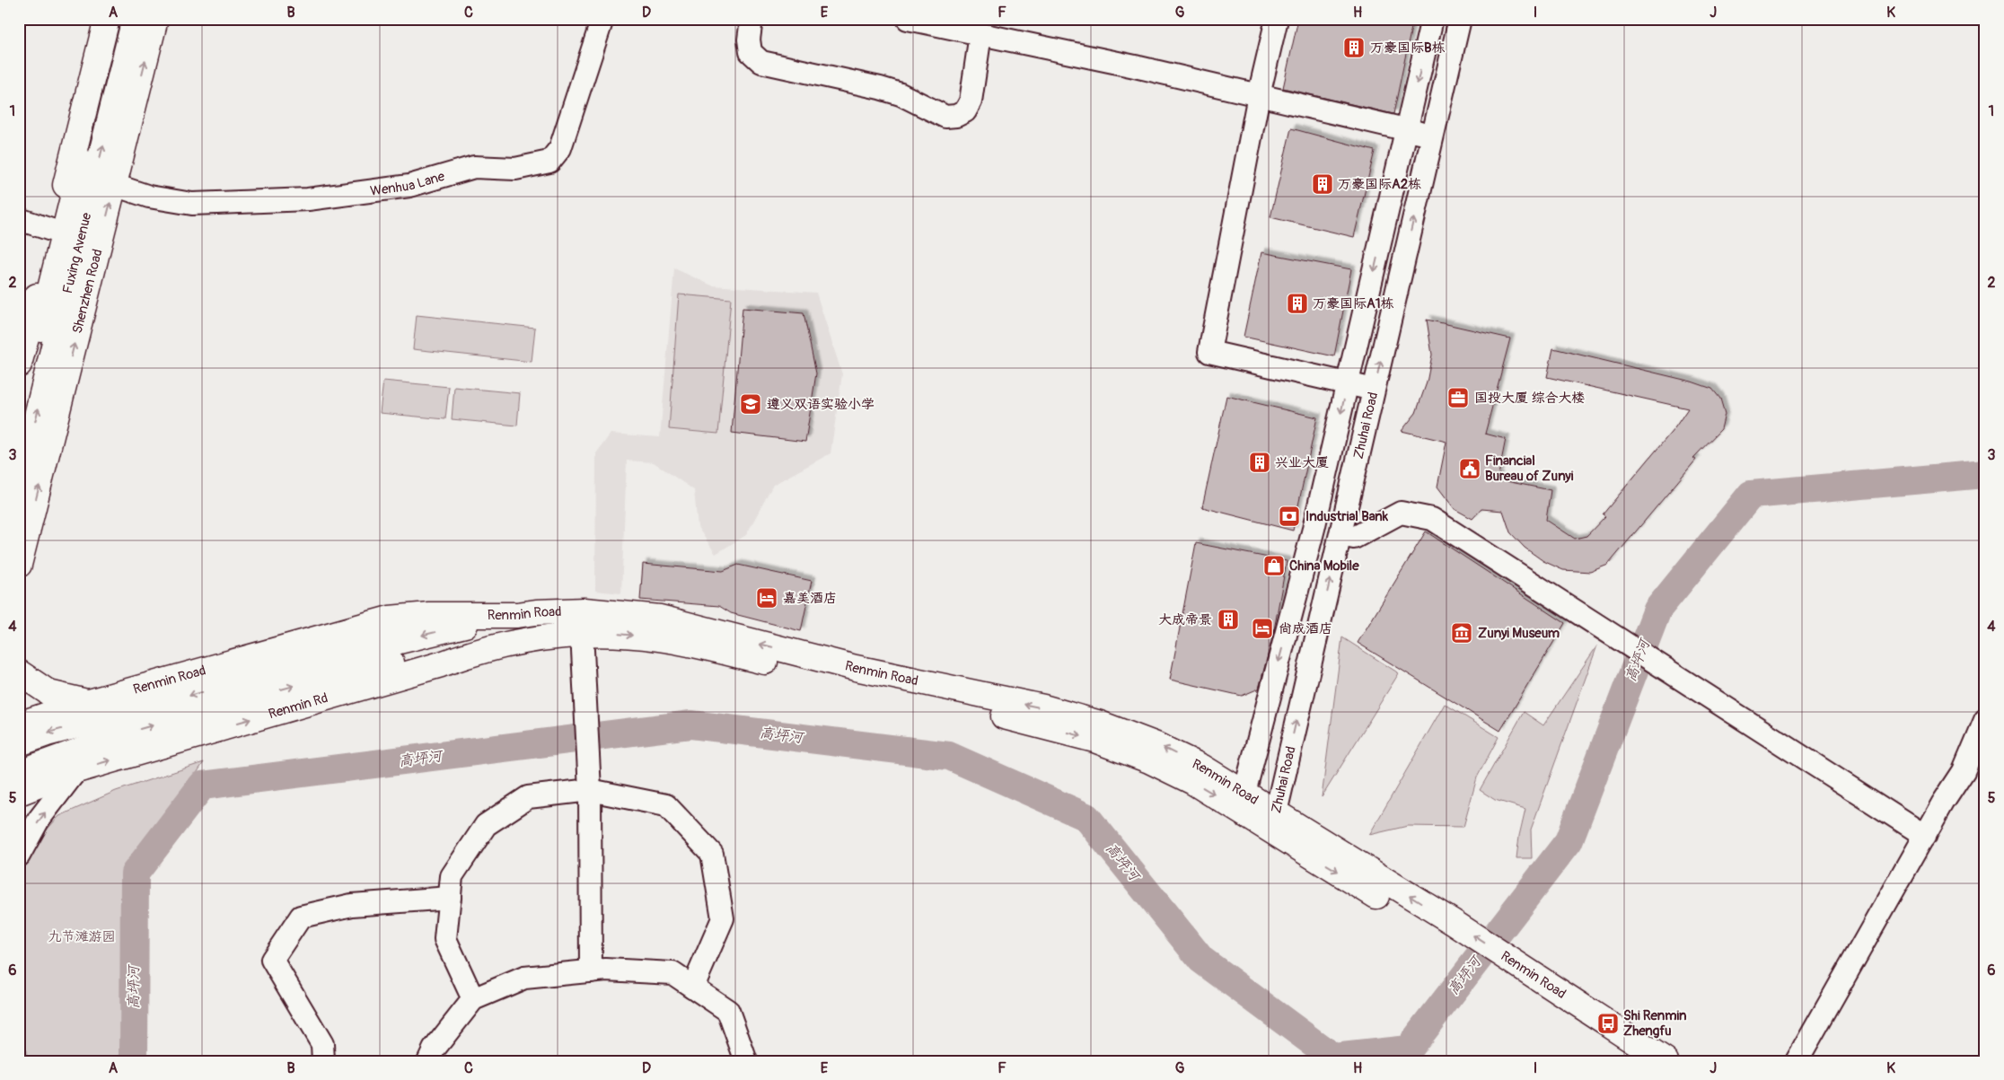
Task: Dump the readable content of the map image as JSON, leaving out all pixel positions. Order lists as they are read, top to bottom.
{
  "streets": {
    "main road": [
      "Fuxing Avenue",
      "Shenzhen Road",
      "Renmin Road",
      "Renmin Rd"
    ],
    "street": ["Wenhua Lane", "Zhuhai Road"]
  },
  "crossings": [
    ["Wenhua Lane", "Shenzhen Road"],
    ["Zhuhai Road", "Renmin Road"],
    ["Renmin Road", "Renmin Rd"]
  ],
  "water": ["高坪河"],
  "parks": ["九节滩游园"],
  "places": {
    "building": [
      "万豪国际B栋",
      "万豪国际A2栋",
      "万豪国际A1栋",
      "兴业大厦",
      "大成帝景"
    ],
    "office": ["国投大厦 综合大楼"],
    "school or university": ["遵义双语实验小学"],
    "public building": ["Financial Bureau of Zunyi"],
    "bank": ["Industrial Bank"],
    "shop": ["China Mobile"],
    "hotel": ["嘉美酒店", "尚成酒店"],
    "museum": ["Zunyi Museum"],
    "bus stop": ["Shi Renmin Zhengfu"]
  },
  "grid": {
    "columns": [
      "A",
      "B",
      "C",
      "D",
      "E",
      "F",
      "G",
      "H",
      "I",
      "J",
      "K"
    ],
    "rows": [
      "1",
      "2",
      "3",
      "4",
      "5",
      "6"
    ]
  }
}
